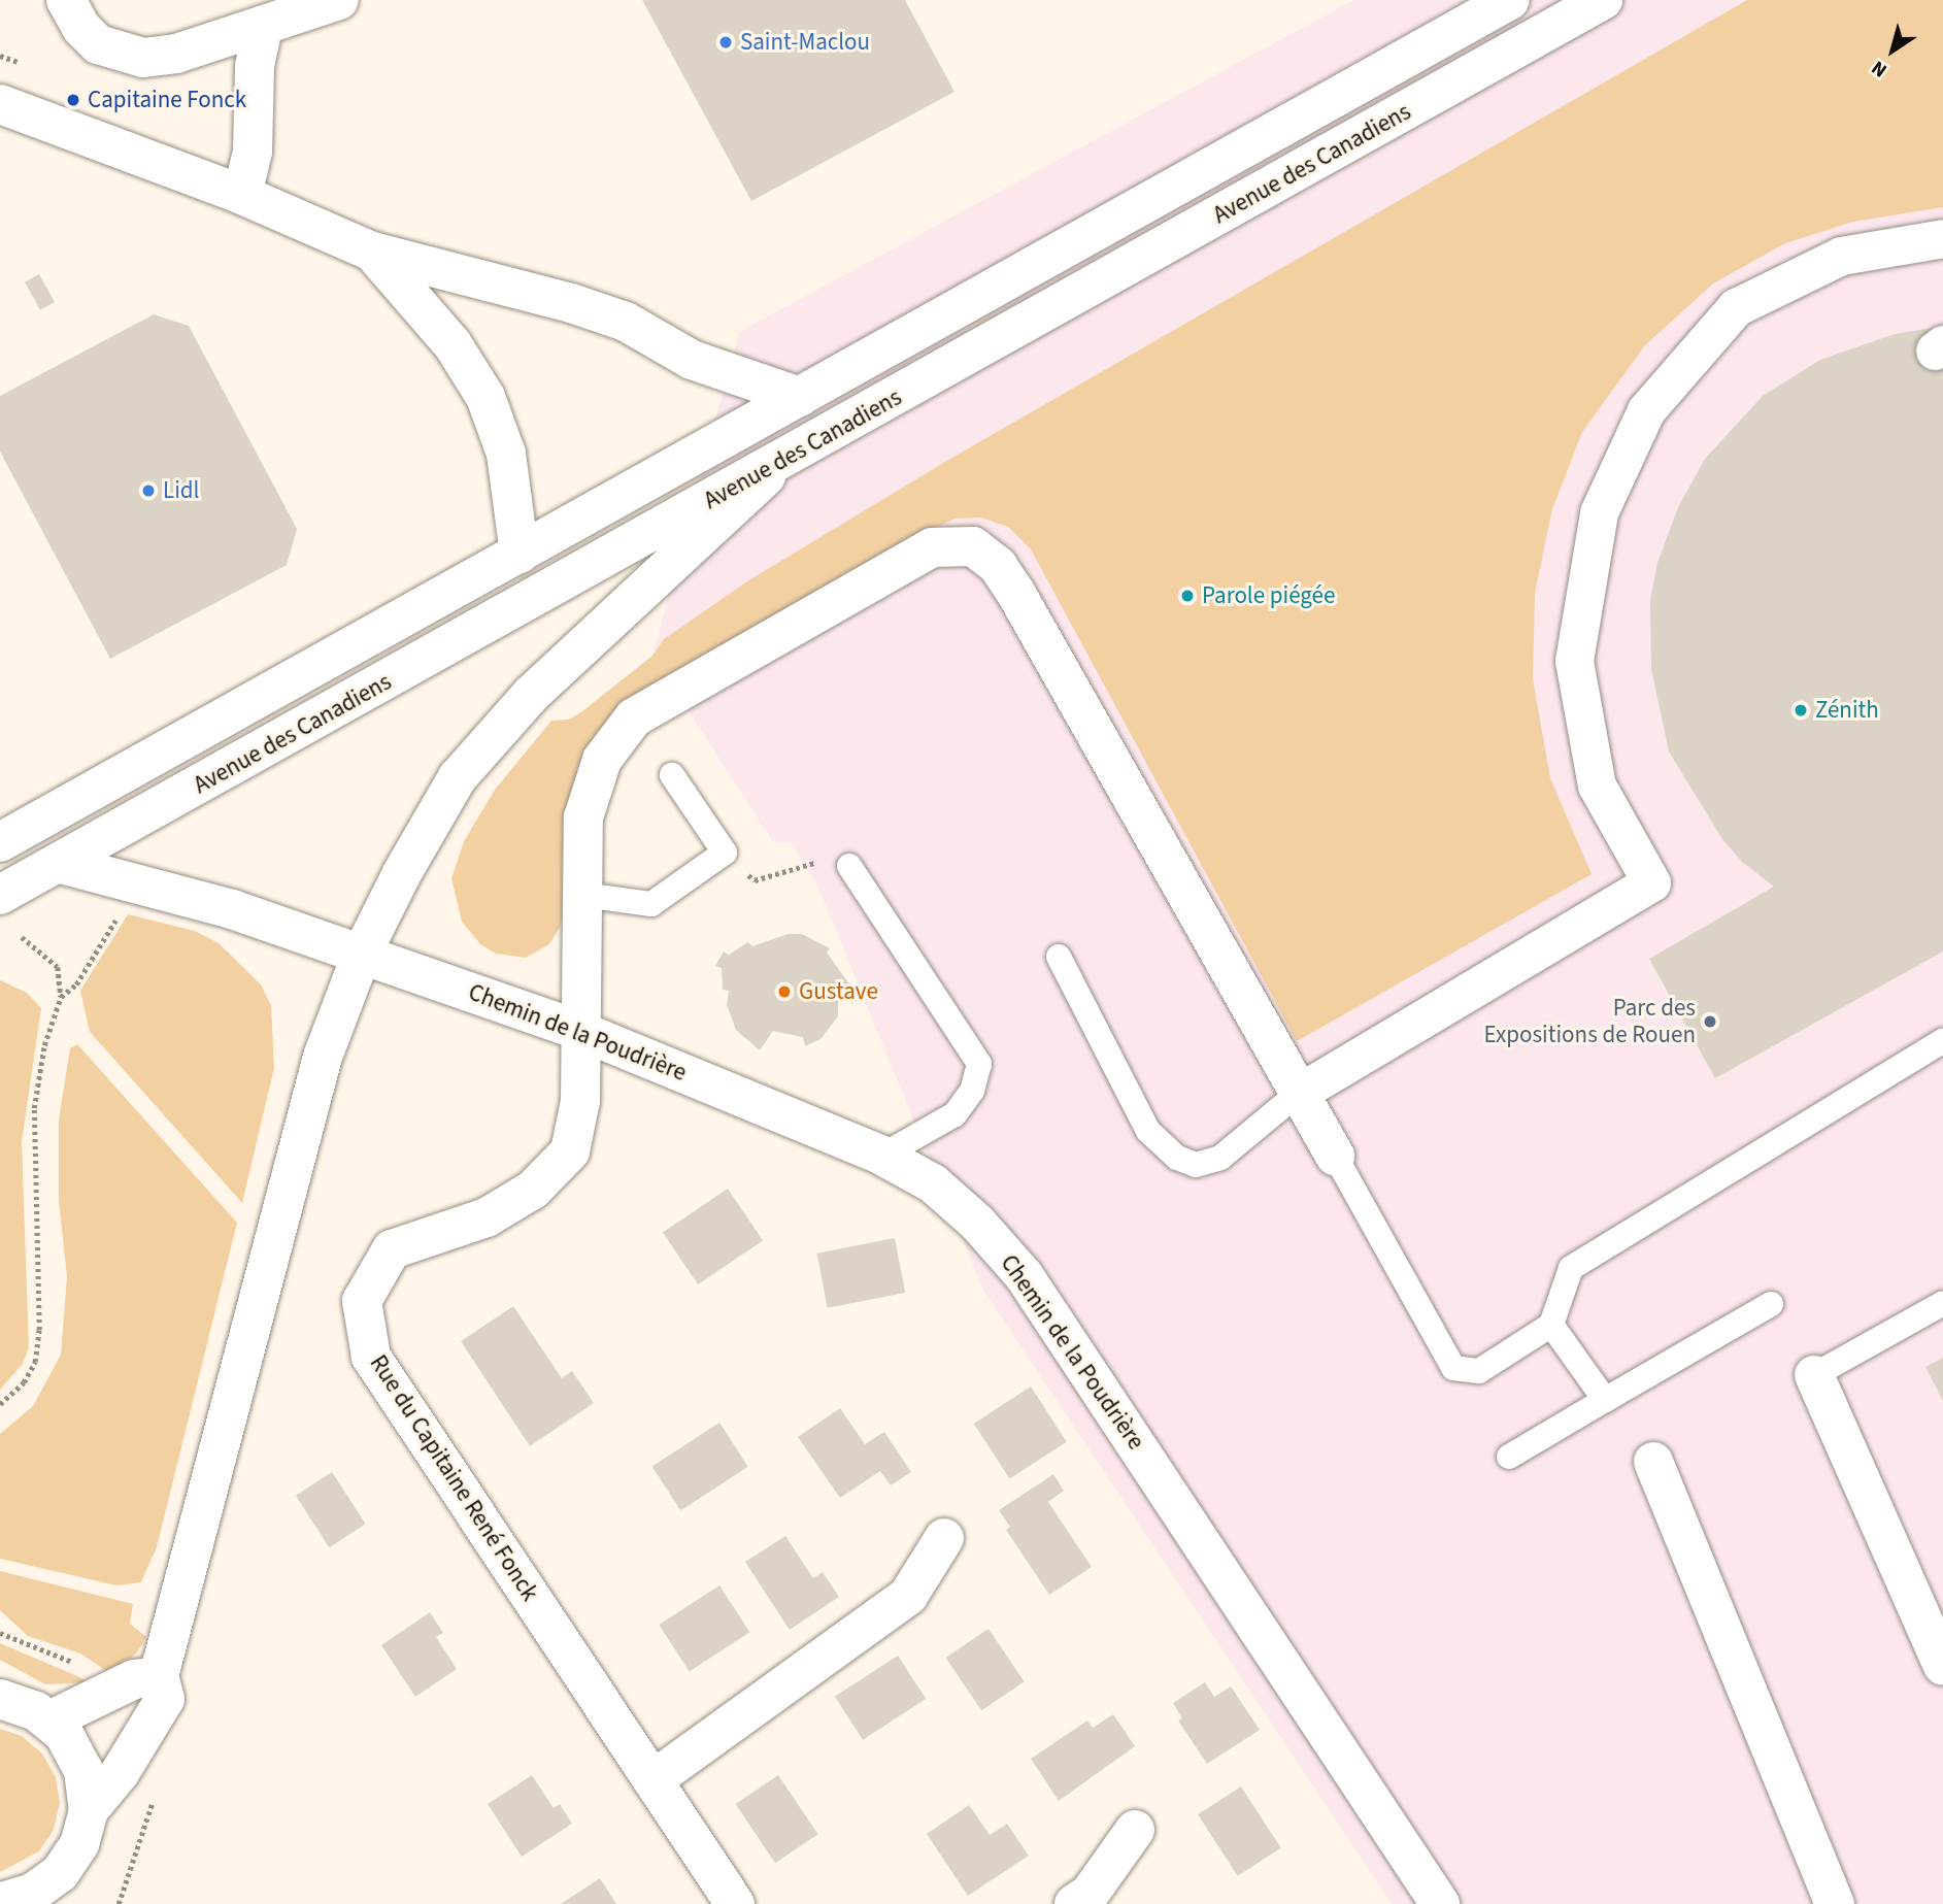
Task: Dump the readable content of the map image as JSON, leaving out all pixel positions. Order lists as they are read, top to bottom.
{
  "streets": {
    "street": ["Avenue des Canadiens", "Chemin de la Poudrière", "Rue du Capitaine René Fonck"]
  },
  "crossings": [
    ["Avenue des Canadiens", "Chemin de la Poudrière"],
    ["Chemin de la Poudrière", "Rue du Capitaine René Fonck"]
  ],
  "places": [
    "Saint-Maclou",
    "Capitaine Fonck",
    "Lidl",
    "Parole piégée",
    "Zénith",
    "Gustave",
    "Parc des Expositions de Rouen"
  ],
  "north": "bottom left"
}
